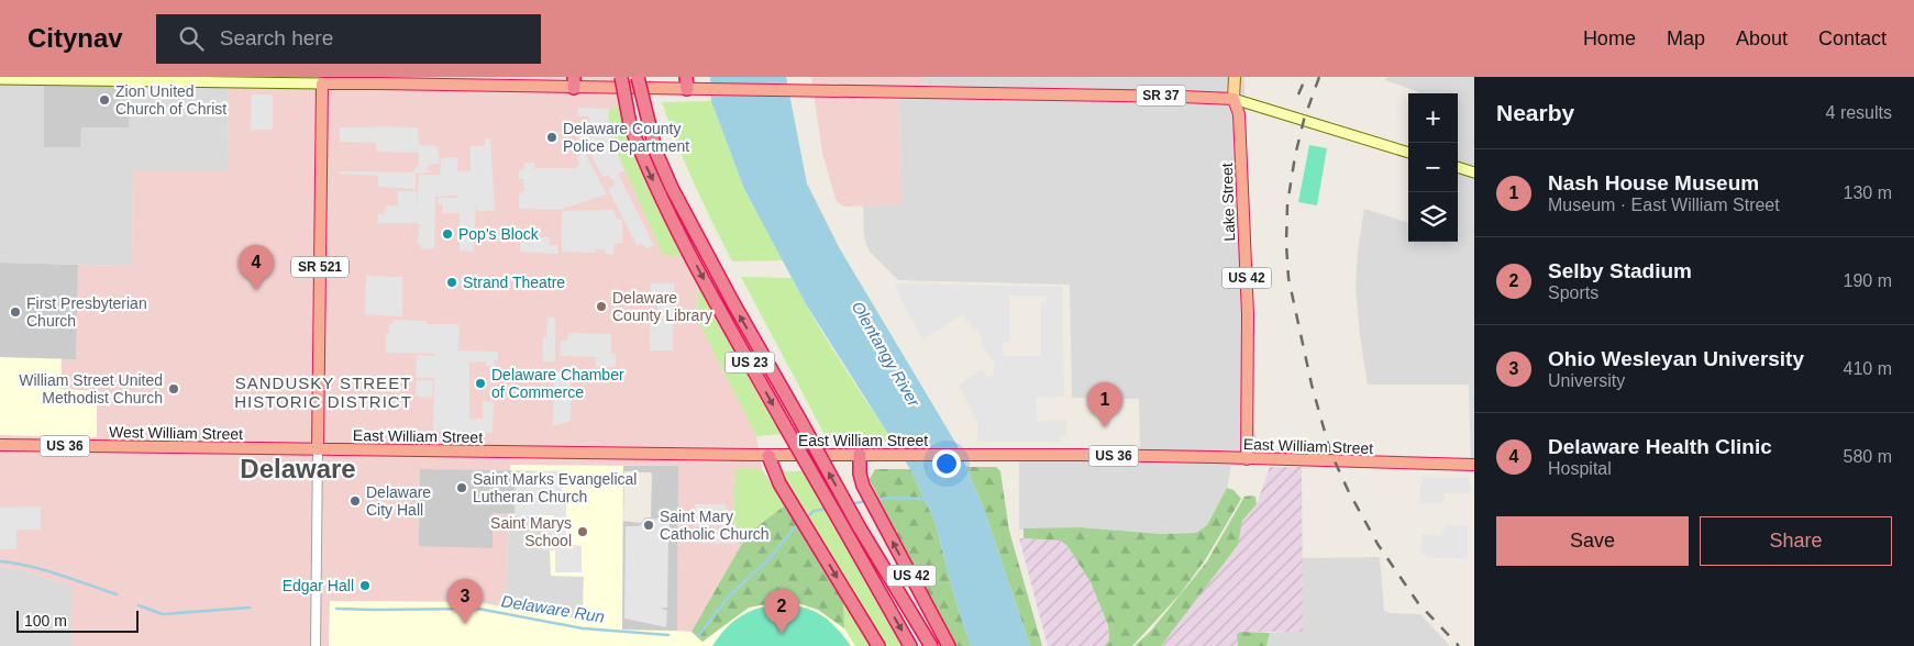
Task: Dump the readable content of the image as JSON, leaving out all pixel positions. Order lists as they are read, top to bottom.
{
  "streets": {
    "highway": [
      "SR 37",
      "Lake Street",
      "SR 521",
      "US 42",
      "US 23",
      "West William Street",
      "East William Street",
      "US 36"
    ]
  },
  "crossings": [
    ["SR 37", "Lake Street"],
    ["SR 37", "SR 521"],
    ["Lake Street", "East William Street"],
    ["SR 521", "West William Street"],
    ["SR 521", "East William Street"],
    ["US 42", "East William Street"],
    ["West William Street", "East William Street"]
  ],
  "districts": ["SANDUSKY STREET HISTORIC DISTRICT", "Delaware"],
  "water": ["Olentangy River", "Delaware Run"],
  "places": [
    "Zion United Church of Christ",
    "Delaware County Police Department",
    "Pop's Block",
    "Strand Theatre",
    "Delaware County Library",
    "First Presbyterian Church",
    "Delaware Chamber of Commerce",
    "William Street United Methodist Church",
    "Saint Marks Evangelical Lutheran Church",
    "Delaware City Hall",
    "Saint Mary Catholic Church",
    "Saint Marys School",
    "Edgar Hall"
  ],
  "scale_bar": "100 m",
  "page": {
    "header": "Citynav",
    "search": "Search here",
    "nav": [
      "Home",
      "Map",
      "About",
      "Contact"
    ],
    "heading": ["Nearby", "4 results"],
    "map_buttons": ["+", "−"],
    "list": [
      {
        "mark": "1",
        "name": "Nash House Museum",
        "note": "Museum · East William Street",
        "value": "130 m"
      },
      {
        "mark": "2",
        "name": "Selby Stadium",
        "note": "Sports",
        "value": "190 m"
      },
      {
        "mark": "3",
        "name": "Ohio Wesleyan University",
        "note": "University",
        "value": "410 m"
      },
      {
        "mark": "4",
        "name": "Delaware Health Clinic",
        "note": "Hospital",
        "value": "580 m"
      }
    ],
    "pins": [
      "4",
      "1",
      "3",
      "2"
    ],
    "buttons": ["Save", "Share"],
    "scale": "100 m"
  }
}
